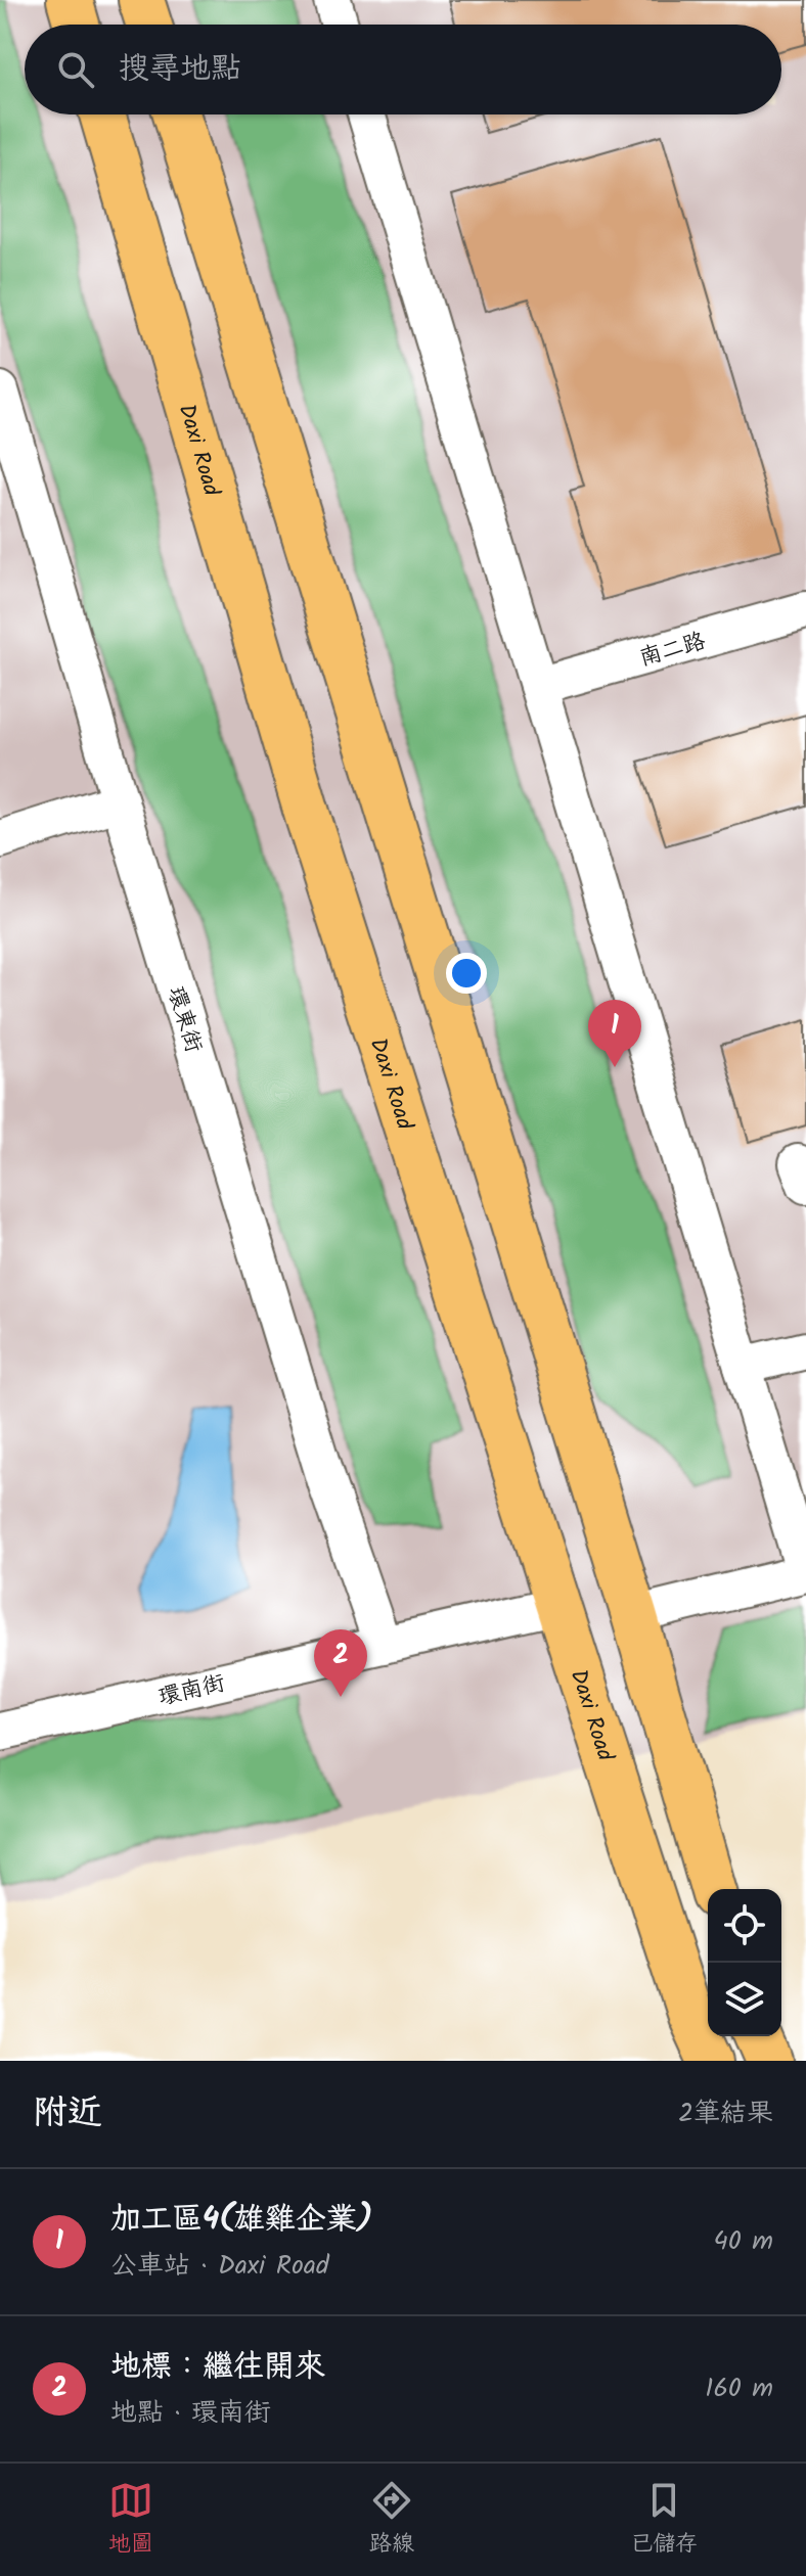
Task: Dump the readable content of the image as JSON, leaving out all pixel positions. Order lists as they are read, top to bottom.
{
  "streets": {
    "main road": ["Daxi Road"],
    "street": ["南二路", "環東街", "環南街"]
  },
  "crossings": [
    ["Daxi Road", "環南街"],
    ["環東街", "環南街"]
  ],
  "page": {
    "search": "搜尋地點",
    "pins": ["1", "2"],
    "heading": ["附近", "2筆結果"],
    "list": [
      {
        "mark": "1",
        "name": "加工區4(雄雞企業)",
        "note": "公車站 · Daxi Road",
        "value": "40 m"
      },
      {
        "mark": "2",
        "name": "地標：繼往開來",
        "note": "地點 · 環南街",
        "value": "160 m"
      }
    ],
    "nav": ["地圖", "路線", "已儲存"]
  }
}
